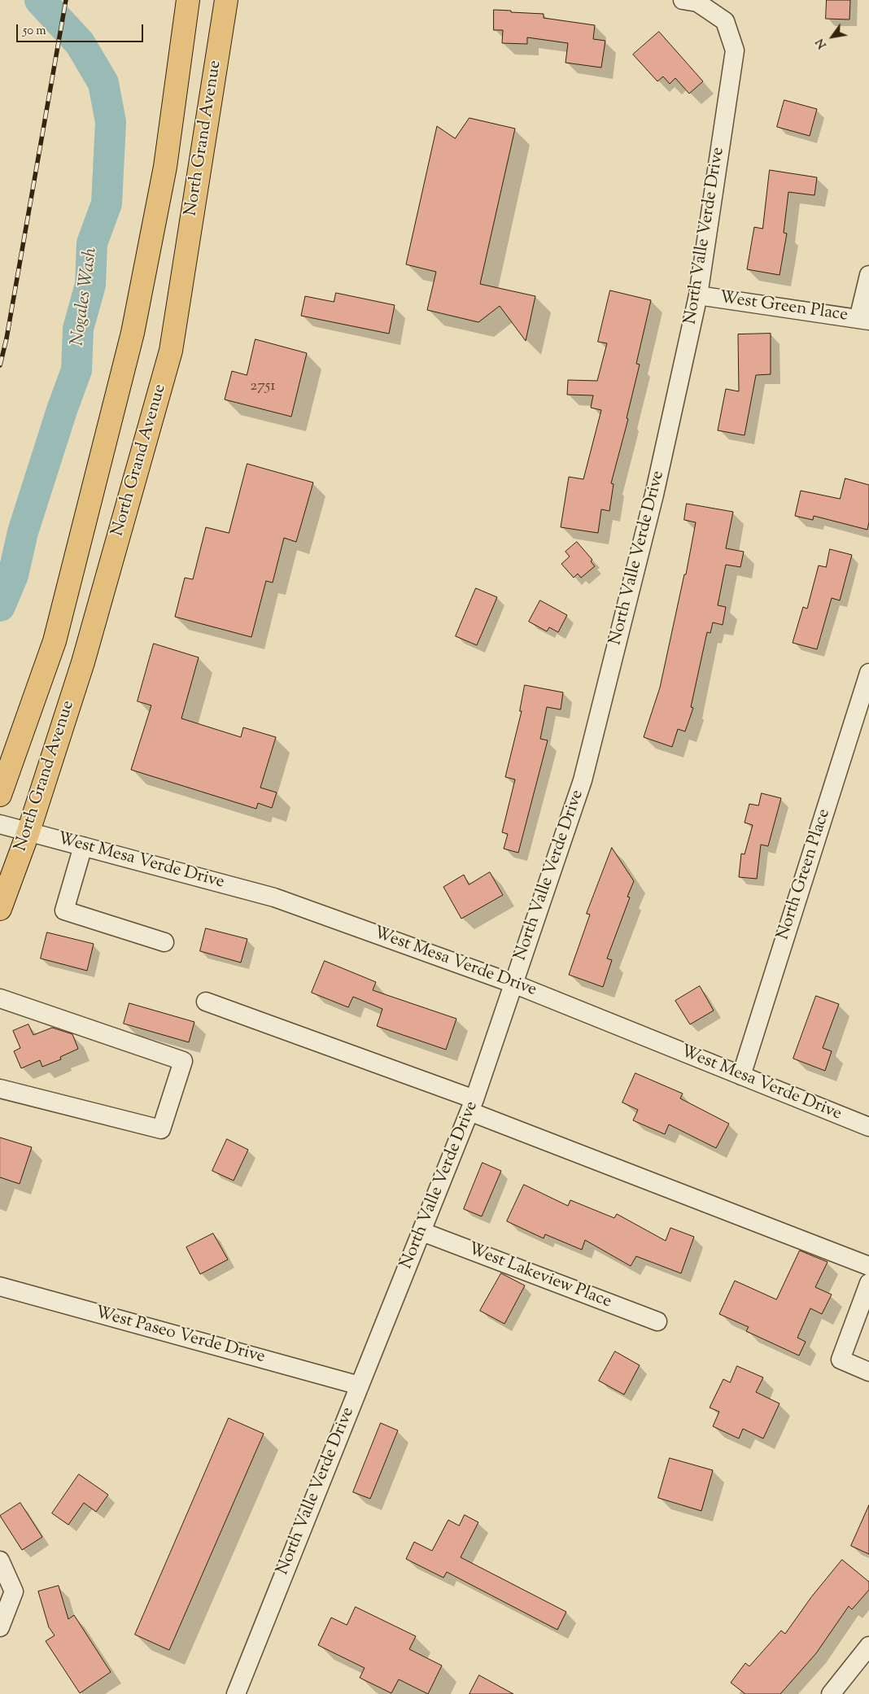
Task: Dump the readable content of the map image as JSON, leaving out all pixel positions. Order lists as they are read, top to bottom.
{
  "streets": {
    "main road": ["North Grand Avenue"],
    "street": [
      "North Valle Verde Drive",
      "West Green Place",
      "West Mesa Verde Drive",
      "North Green Place",
      "West Lakeview Place",
      "West Paseo Verde Drive"
    ]
  },
  "crossings": [
    ["North Grand Avenue", "West Mesa Verde Drive"],
    ["North Valle Verde Drive", "West Green Place"],
    ["North Valle Verde Drive", "West Mesa Verde Drive"],
    ["North Valle Verde Drive", "West Lakeview Place"],
    ["North Valle Verde Drive", "West Paseo Verde Drive"],
    ["West Mesa Verde Drive", "North Green Place"]
  ],
  "water": ["Nogales Wash"],
  "house_numbers": ["2751"],
  "scale_bar": "50 m",
  "north": "bottom left"
}
